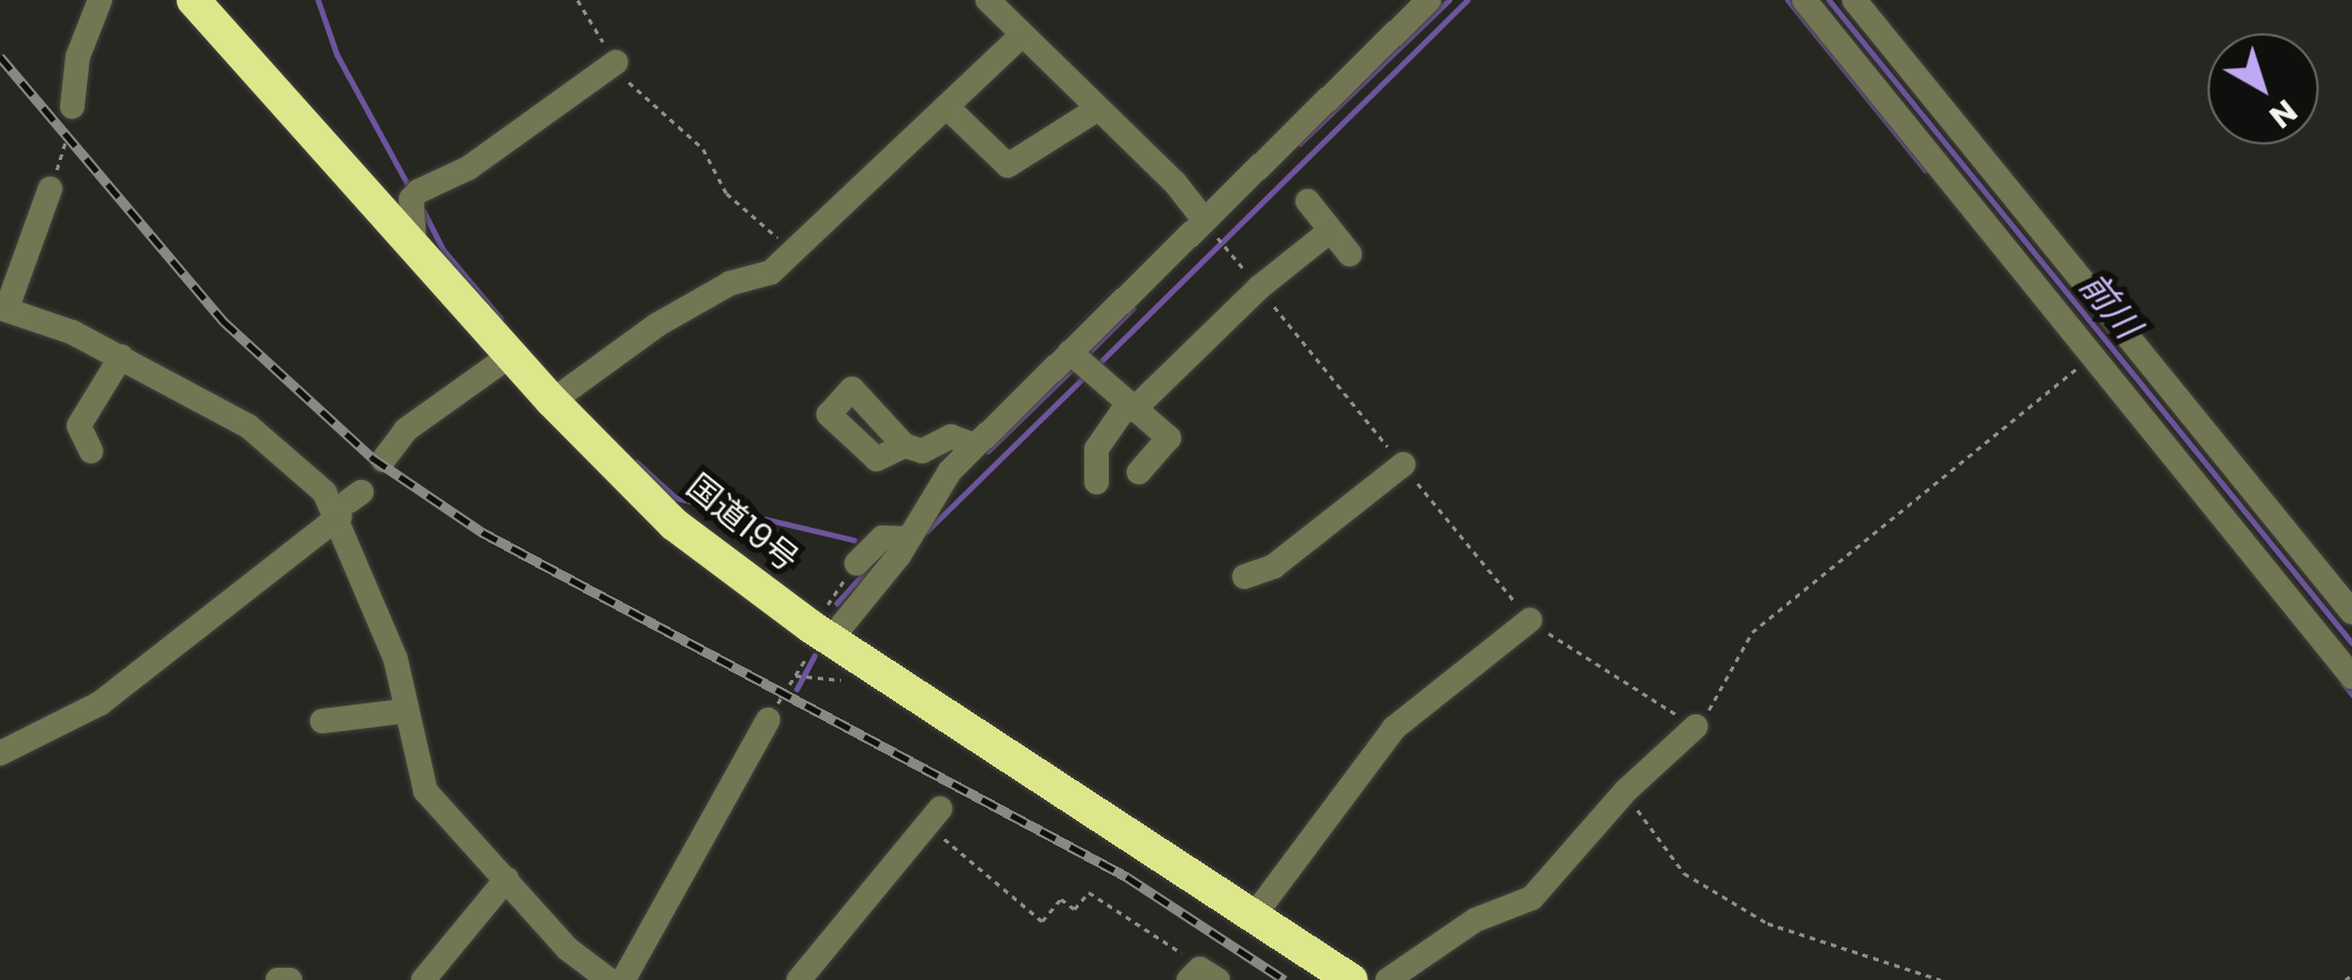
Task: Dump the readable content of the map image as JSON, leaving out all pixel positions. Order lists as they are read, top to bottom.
{
  "streets": {
    "highway": ["国道19号"]
  },
  "water": ["前川"],
  "north": "bottom right"
}
